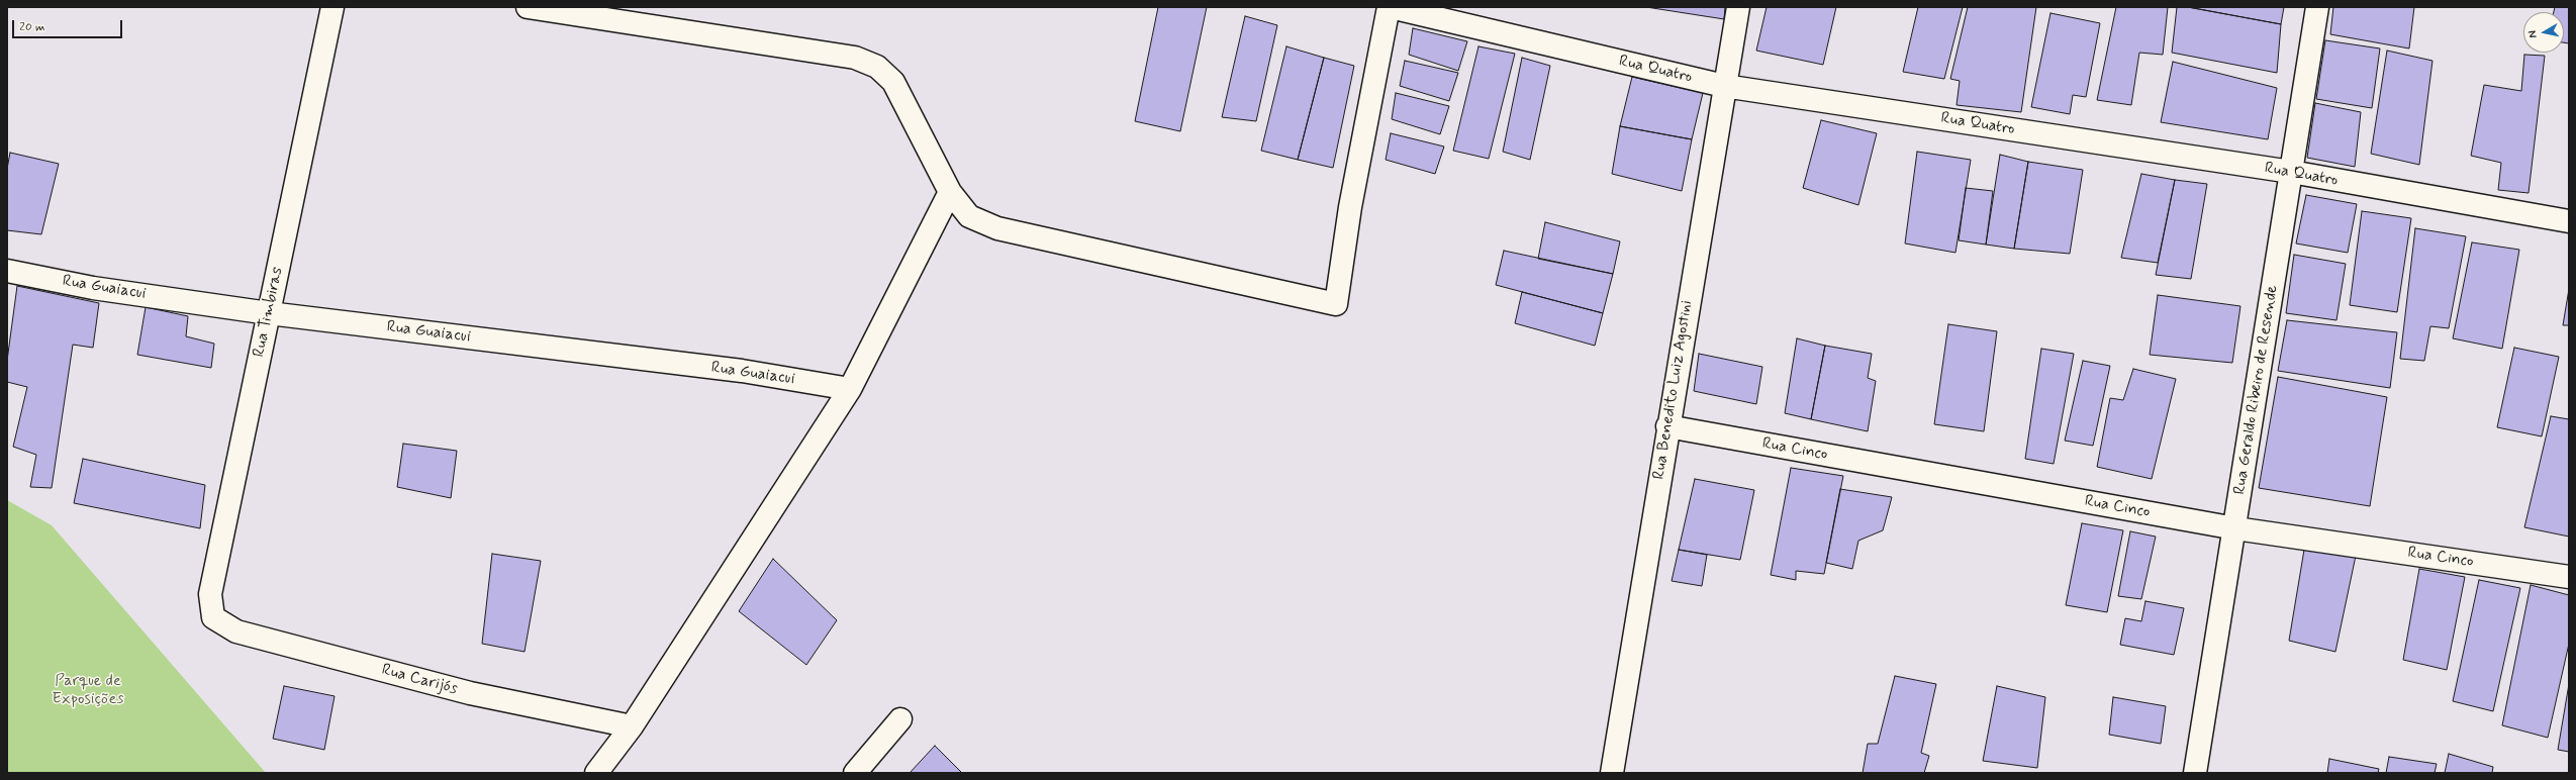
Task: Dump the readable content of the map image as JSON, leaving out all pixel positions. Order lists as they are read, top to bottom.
{
  "streets": {
    "street": [
      "Rua Quatro",
      "Rua Guaiacui",
      "Rua Timbiras",
      "Rua Benedito Luiz Agostini",
      "Rua Geraldo Ribeiro de Resende",
      "Rua Cinco",
      "Rua Carijós"
    ]
  },
  "crossings": [
    ["Rua Quatro", "Rua Benedito Luiz Agostini"],
    ["Rua Quatro", "Rua Geraldo Ribeiro de Resende"],
    ["Rua Guaiacui", "Rua Timbiras"],
    ["Rua Timbiras", "Rua Carijós"],
    ["Rua Benedito Luiz Agostini", "Rua Cinco"],
    ["Rua Geraldo Ribeiro de Resende", "Rua Cinco"]
  ],
  "parks": ["Parque de Exposições"],
  "scale_bar": "20 m",
  "north": "left"
}
